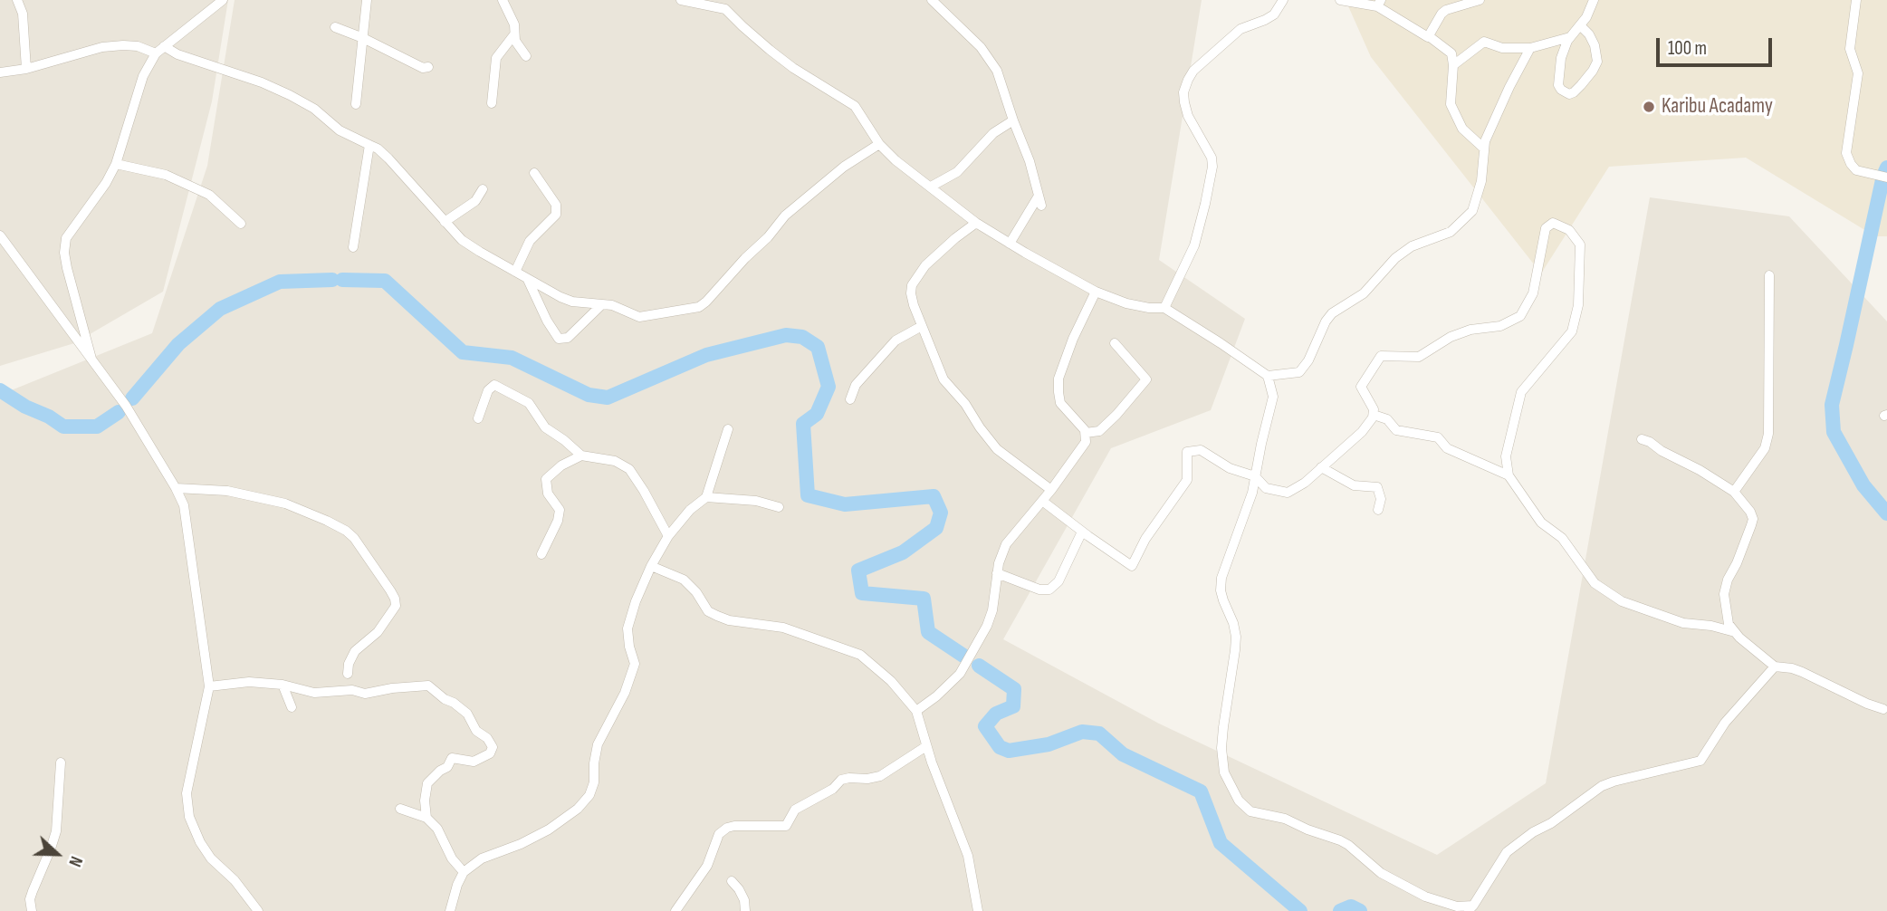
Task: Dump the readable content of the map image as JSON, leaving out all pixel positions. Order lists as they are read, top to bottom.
{
  "places": ["Karibu Acadamy"],
  "scale_bar": "100 m",
  "north": "right"
}
